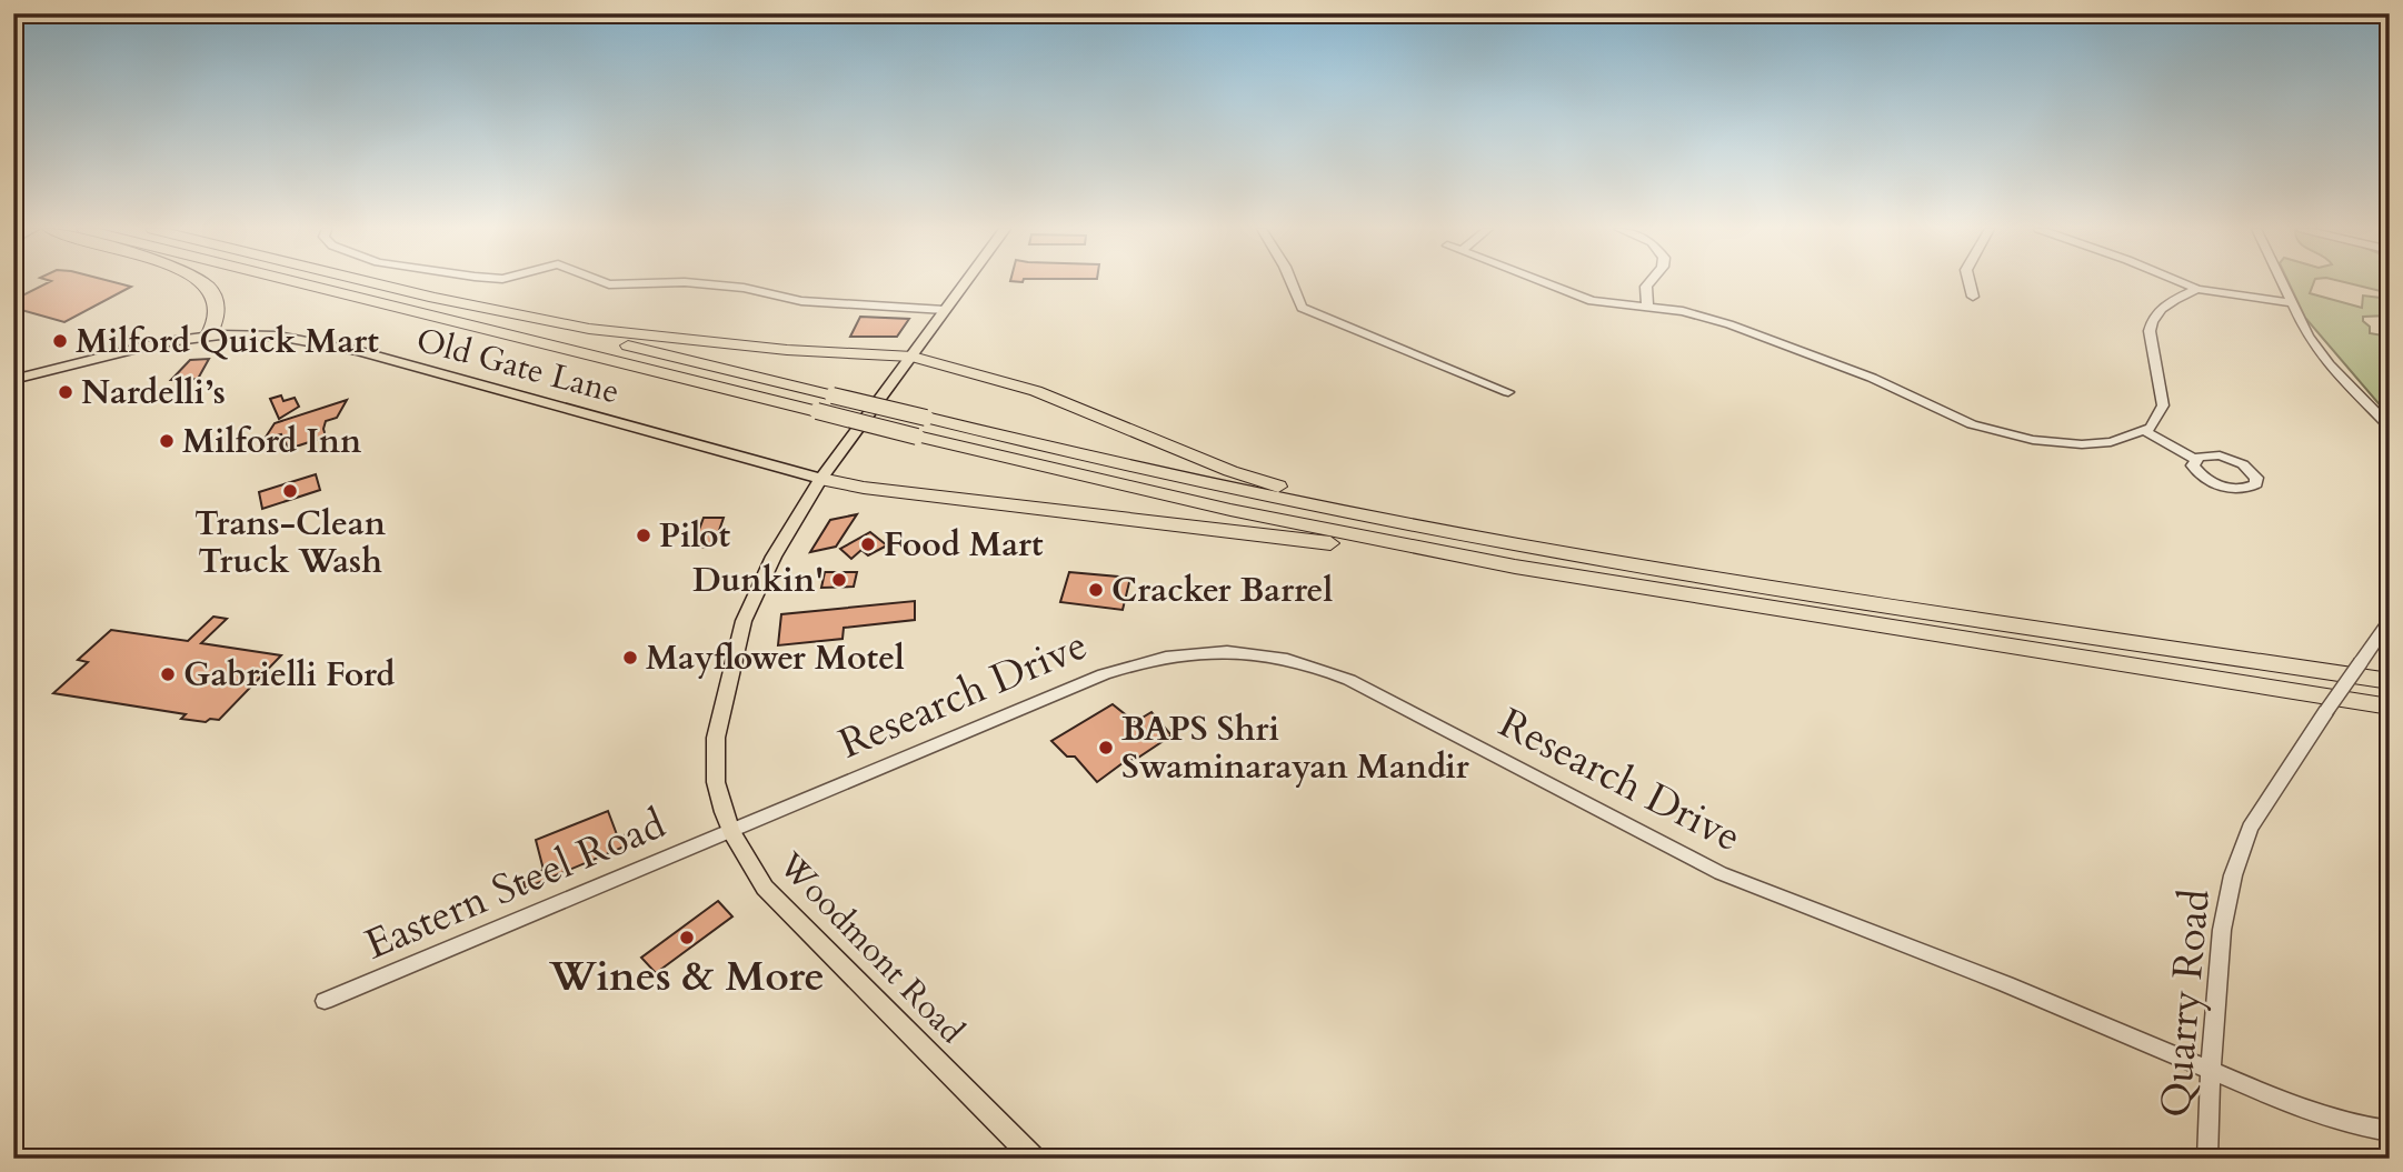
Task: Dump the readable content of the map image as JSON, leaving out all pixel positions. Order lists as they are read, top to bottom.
{
  "streets": {
    "main road": ["Old Gate Lane", "Woodmont Road"],
    "street": ["Research Drive", "Eastern Steel Road", "Quarry Road"]
  },
  "crossings": [
    ["Old Gate Lane", "Woodmont Road"],
    ["Research Drive", "Eastern Steel Road"],
    ["Research Drive", "Woodmont Road"],
    ["Research Drive", "Quarry Road"],
    ["Eastern Steel Road", "Woodmont Road"]
  ],
  "places": [
    "Milford Quick Mart",
    "Nardelli’s",
    "Milford Inn",
    "Trans-Clean Truck Wash",
    "Pilot",
    "Food Mart",
    "Dunkin'",
    "Cracker Barrel",
    "Mayflower Motel",
    "Gabrielli Ford",
    "BAPS Shri Swaminarayan Mandir",
    "Wines & More"
  ]
}
